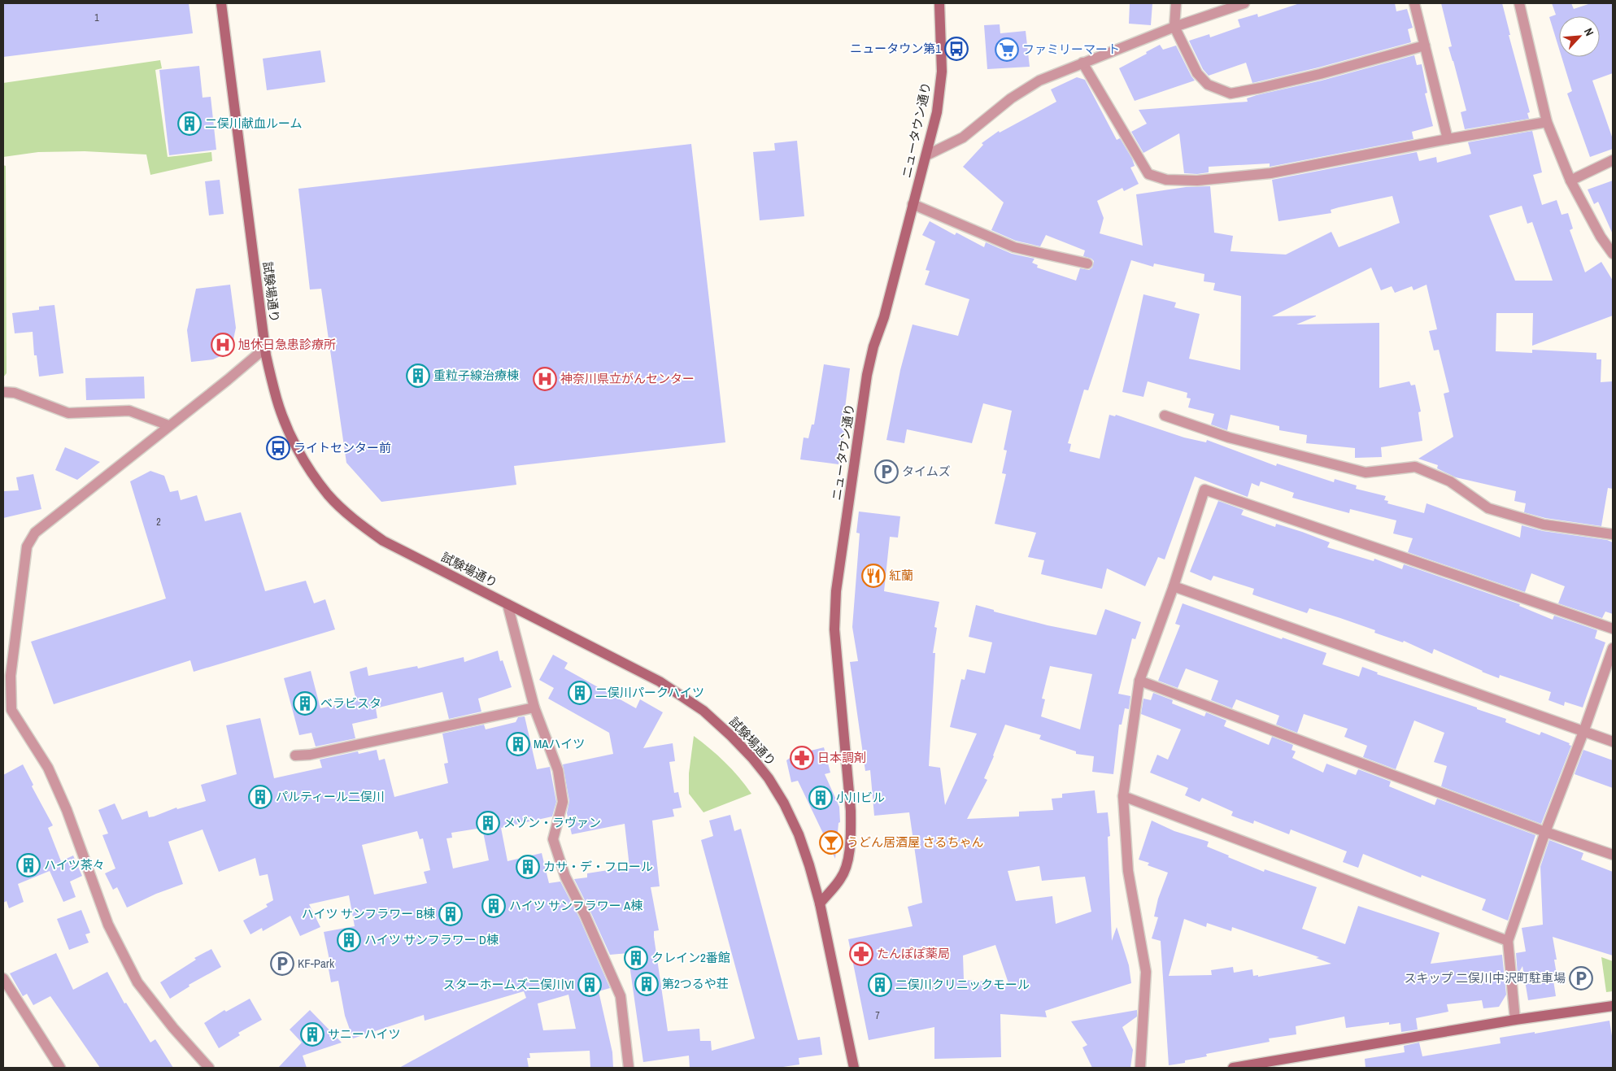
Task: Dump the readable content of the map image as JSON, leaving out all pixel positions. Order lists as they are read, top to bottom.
{
  "streets": {
    "street": ["ニュータウン通り", "試験場通り"]
  },
  "crossings": [
    ["ニュータウン通り", "試験場通り"]
  ],
  "places": {
    "bus stop": ["ニュータウン第1", "ライトセンター前"],
    "supermarket": ["ファミリーマート"],
    "building": [
      "二俣川献血ルーム",
      "重粒子線治療棟",
      "二俣川パークハイツ",
      "ベラビスタ",
      "MAハイツ",
      "パルティール二俣川",
      "小川ビル",
      "メゾン・ラヴァン",
      "ハイツ茶々",
      "カサ・デ・フロール",
      "ハイツ サンフラワー A棟",
      "ハイツ サンフラワー B棟",
      "ハイツ サンフラワー D棟",
      "クレイン2番館",
      "第2つるや荘",
      "スターホームズ二俣川VI",
      "二俣川クリニックモール",
      "サニーハイツ"
    ],
    "hospital": ["旭休日急患診療所", "神奈川県立がんセンター"],
    "parking": ["タイムズ", "KF-Park", "スキップ 二俣川中沢町駐車場"],
    "restaurant": ["紅蘭"],
    "pharmacy": ["日本調剤", "たんぽぽ薬局"],
    "bar": ["うどん居酒屋 さるちゃん"]
  },
  "house_numbers": ["1", "2", "7"],
  "north": "top right"
}
